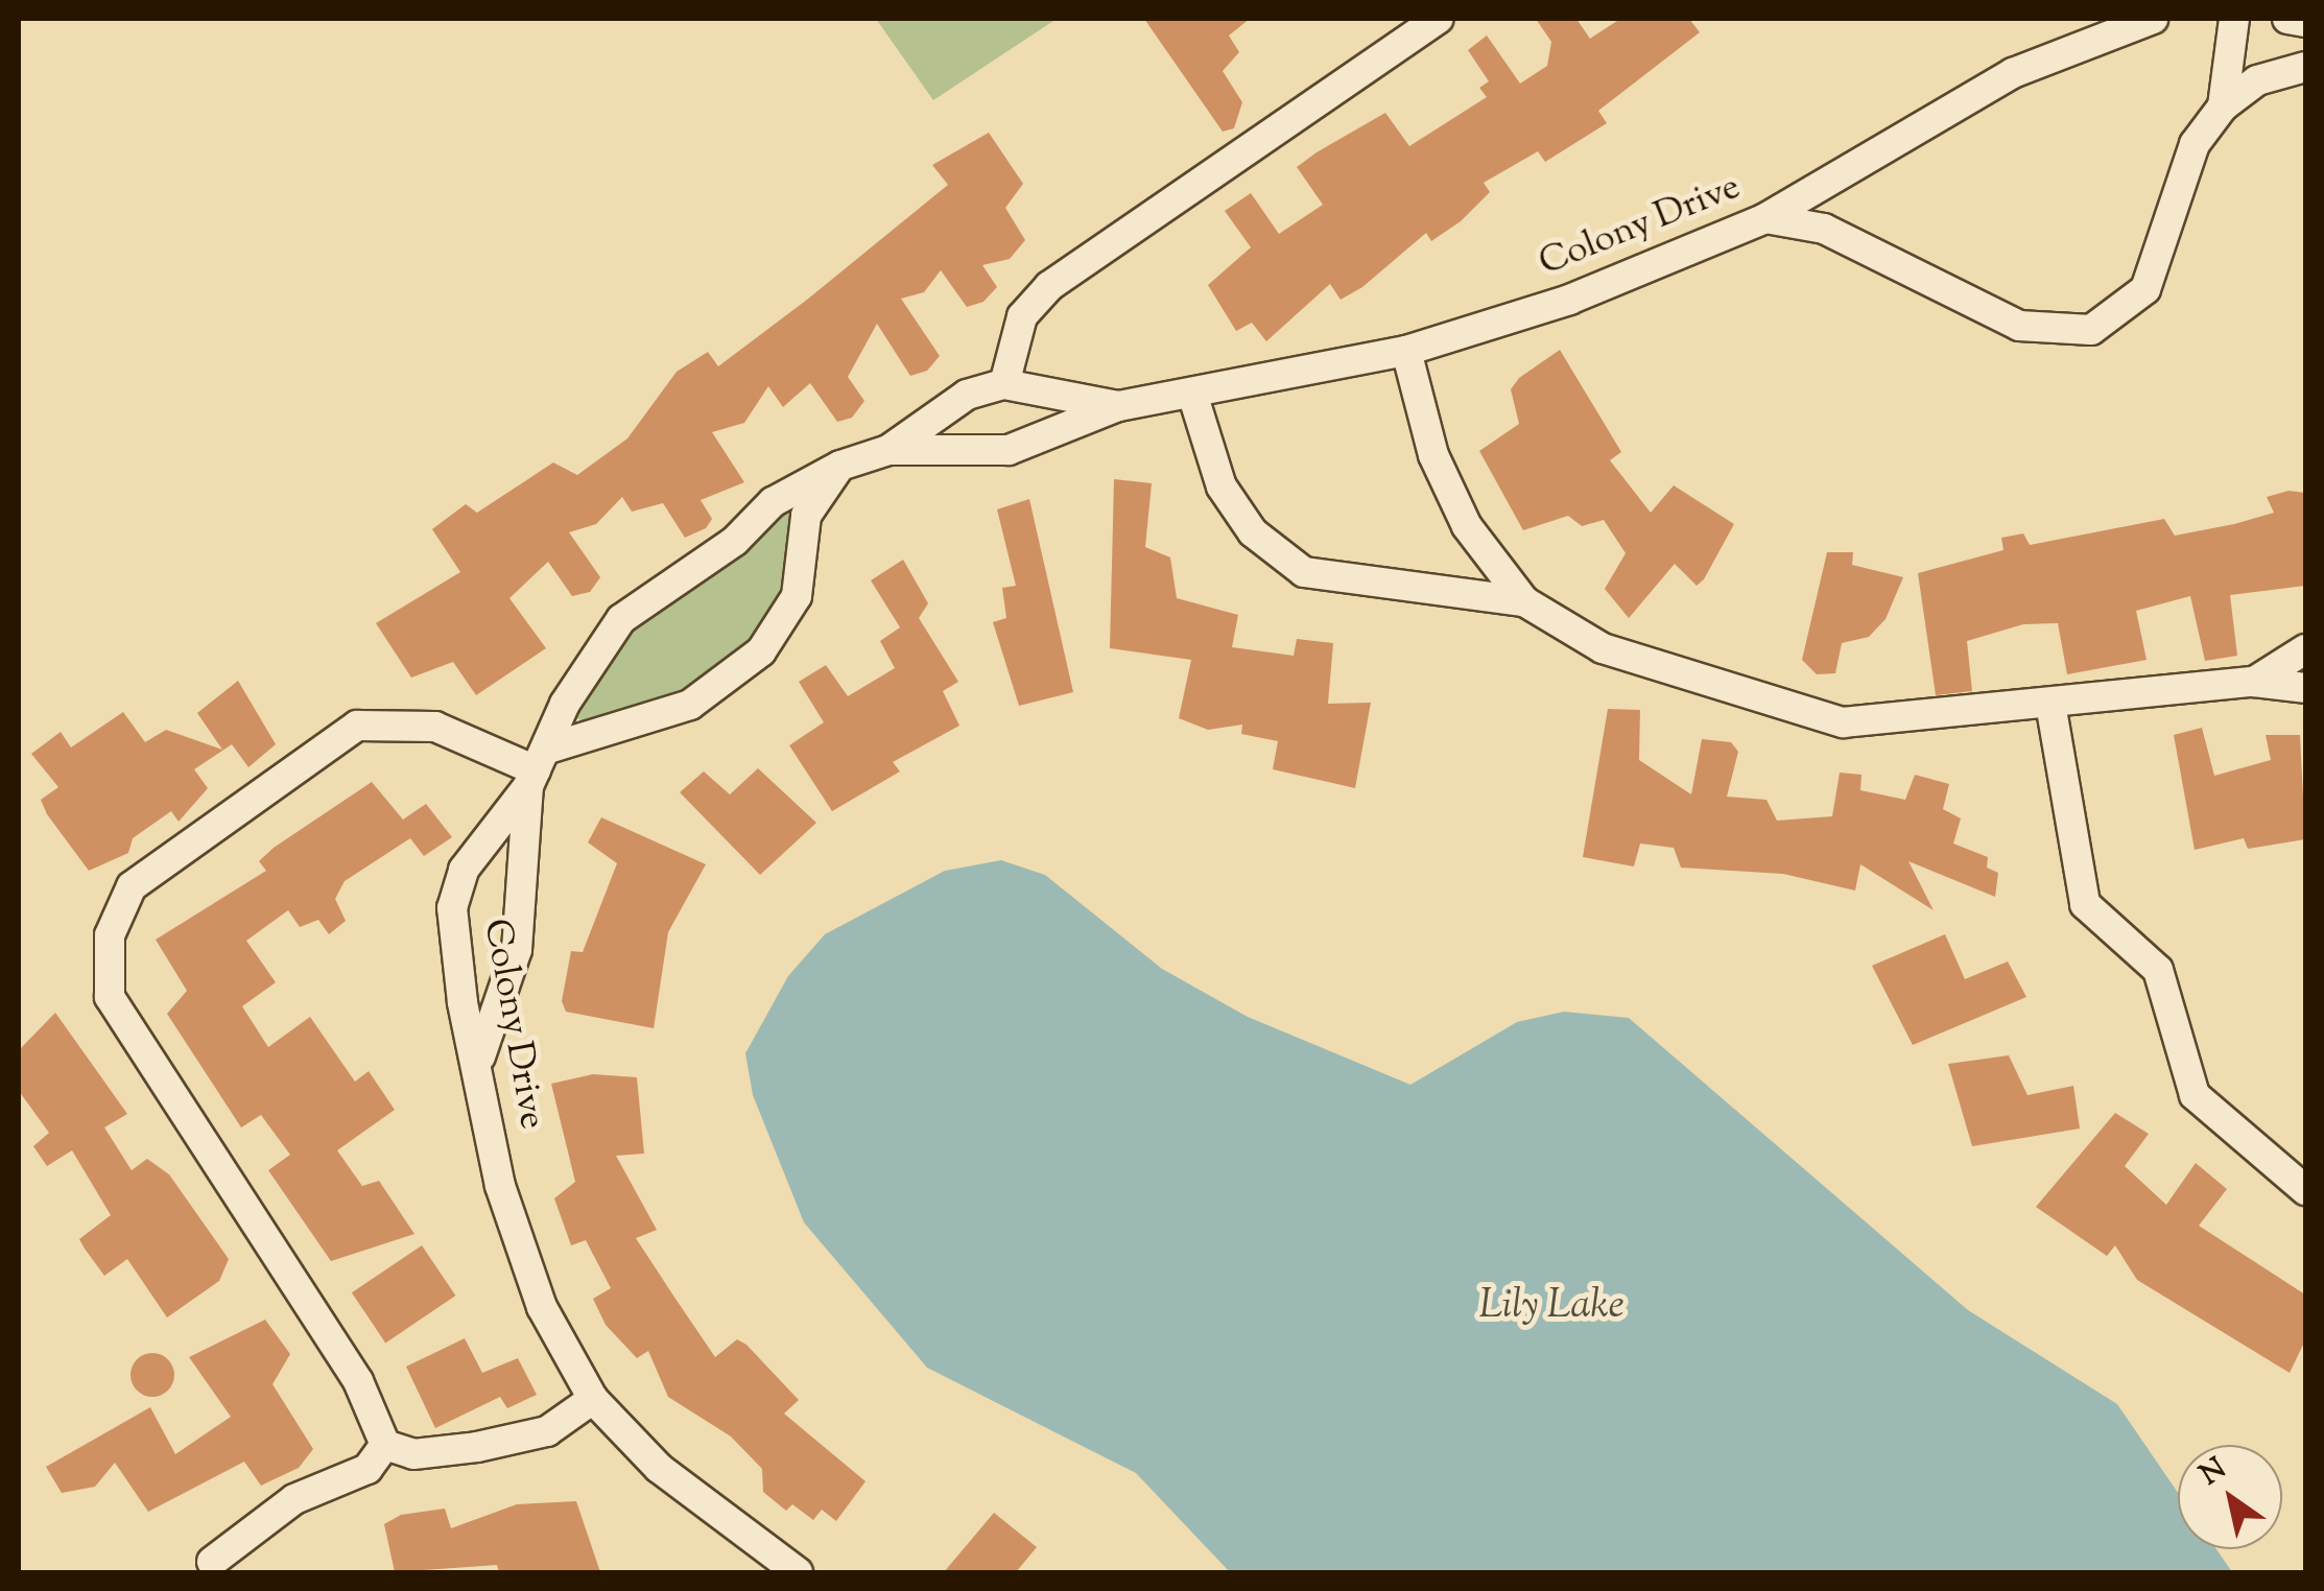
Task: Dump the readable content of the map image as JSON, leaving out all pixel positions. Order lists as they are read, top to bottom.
{
  "streets": {
    "street": ["Colony Drive"]
  },
  "water": ["Lily Lake"],
  "north": "top left"
}
